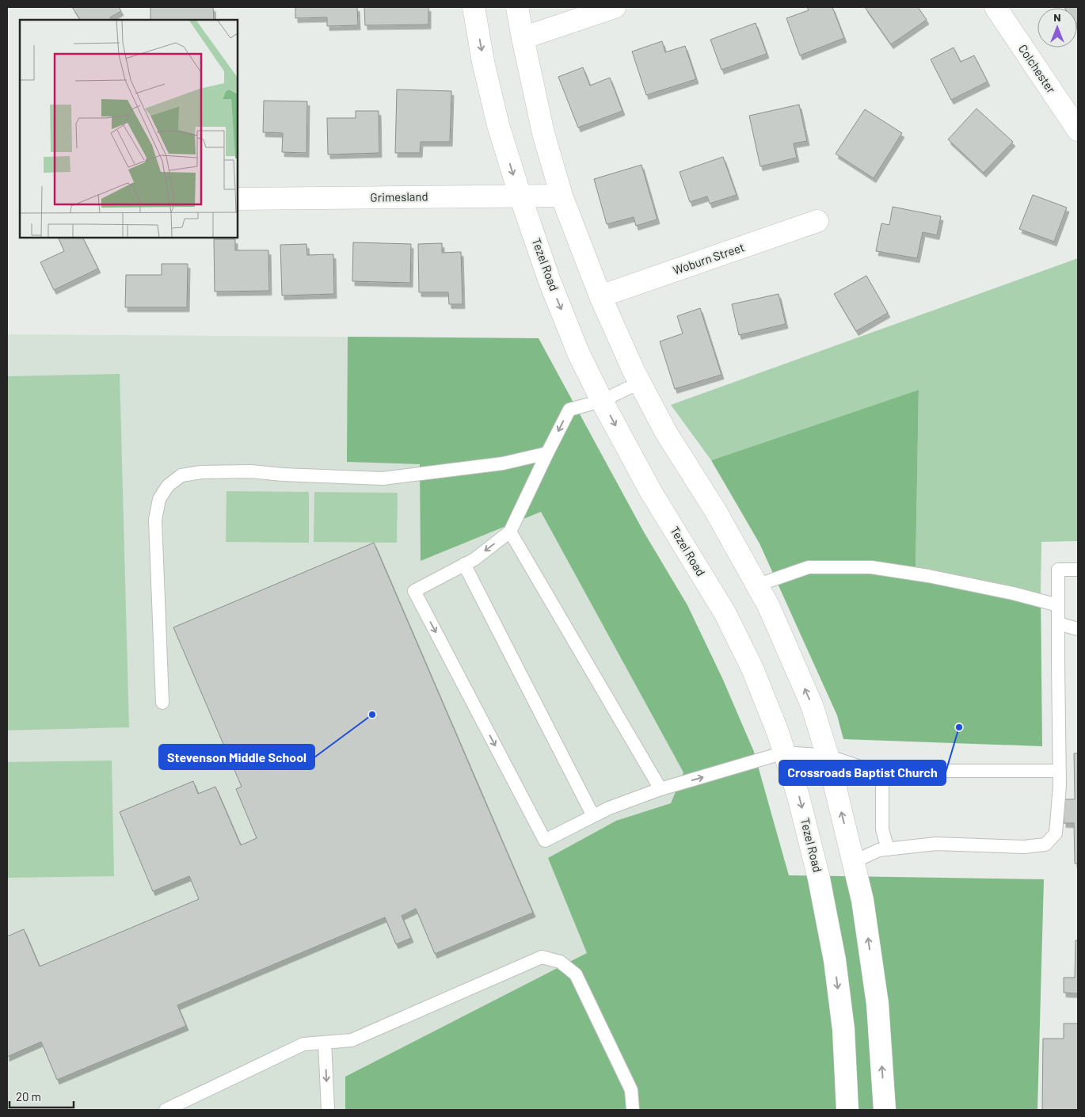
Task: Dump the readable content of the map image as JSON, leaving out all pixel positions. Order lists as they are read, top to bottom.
{
  "streets": {
    "main road": [
      "Colchester",
      "Grimesland",
      "Woburn Street",
      "Tezel Road"
    ]
  },
  "crossings": [
    ["Grimesland", "Tezel Road"]
  ],
  "places": ["Stevenson Middle School", "Crossroads Baptist Church"],
  "scale_bar": "20 m",
  "north": "top"
}
